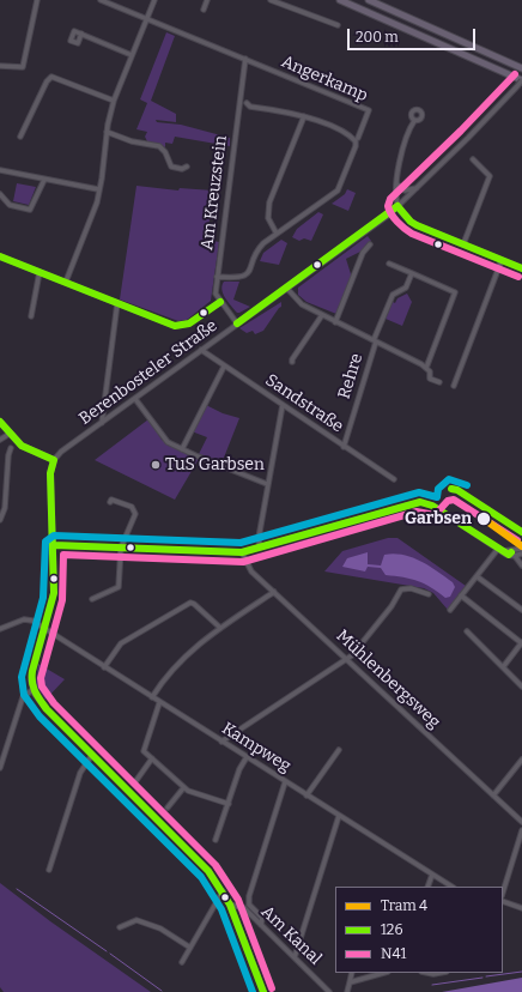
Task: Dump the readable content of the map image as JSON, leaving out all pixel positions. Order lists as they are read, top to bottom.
{
  "streets": {
    "street": [
      "Angerkamp",
      "Am Kreuzstein",
      "Berenbosteler Straße",
      "Rehre",
      "Sandstraße",
      "Mühlenbergsweg",
      "Kampweg",
      "Am Kanal"
    ]
  },
  "crossings": [
    ["Angerkamp", "Am Kreuzstein"],
    ["Am Kreuzstein", "Berenbosteler Straße"],
    ["Berenbosteler Straße", "Sandstraße"],
    ["Rehre", "Sandstraße"]
  ],
  "places": ["TuS Garbsen", "Garbsen"],
  "lines": ["transit line N41", "transit line 126", "tram line 4"],
  "legend": ["Tram 4", "126", "N41"],
  "scale_bar": "200 m"
}
